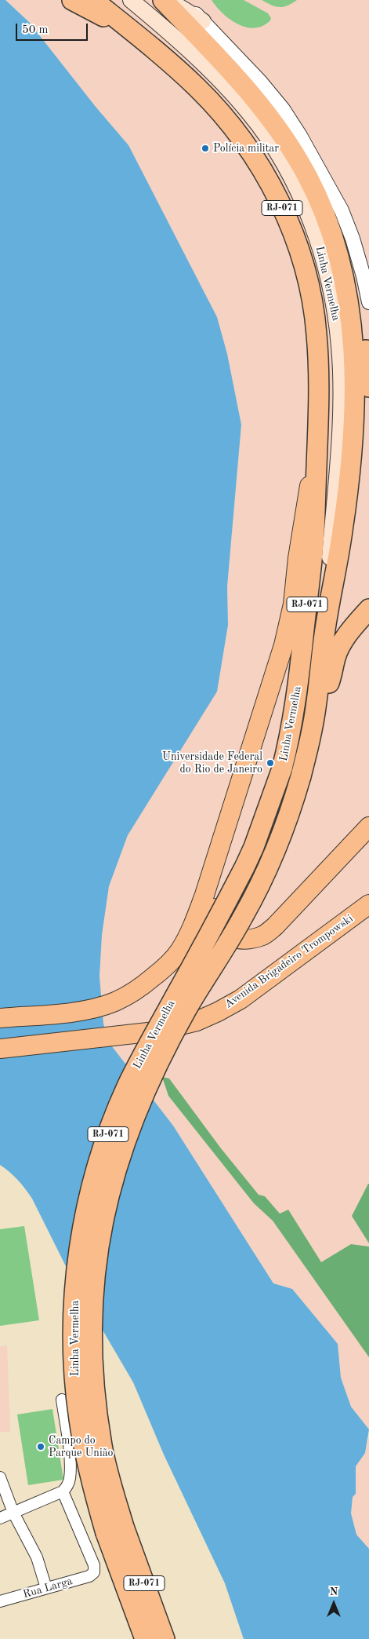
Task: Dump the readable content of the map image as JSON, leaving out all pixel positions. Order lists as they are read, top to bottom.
{
  "streets": {
    "highway": ["RJ-071", "Linha Vermelha", "Avenida Brigadeiro Trompowski"],
    "street": ["Rua Larga"]
  },
  "places": ["Polícia militar", "Universidade Federal do Rio de Janeiro", "Campo do Parque União"],
  "scale_bar": "50 m",
  "north": "top"
}
